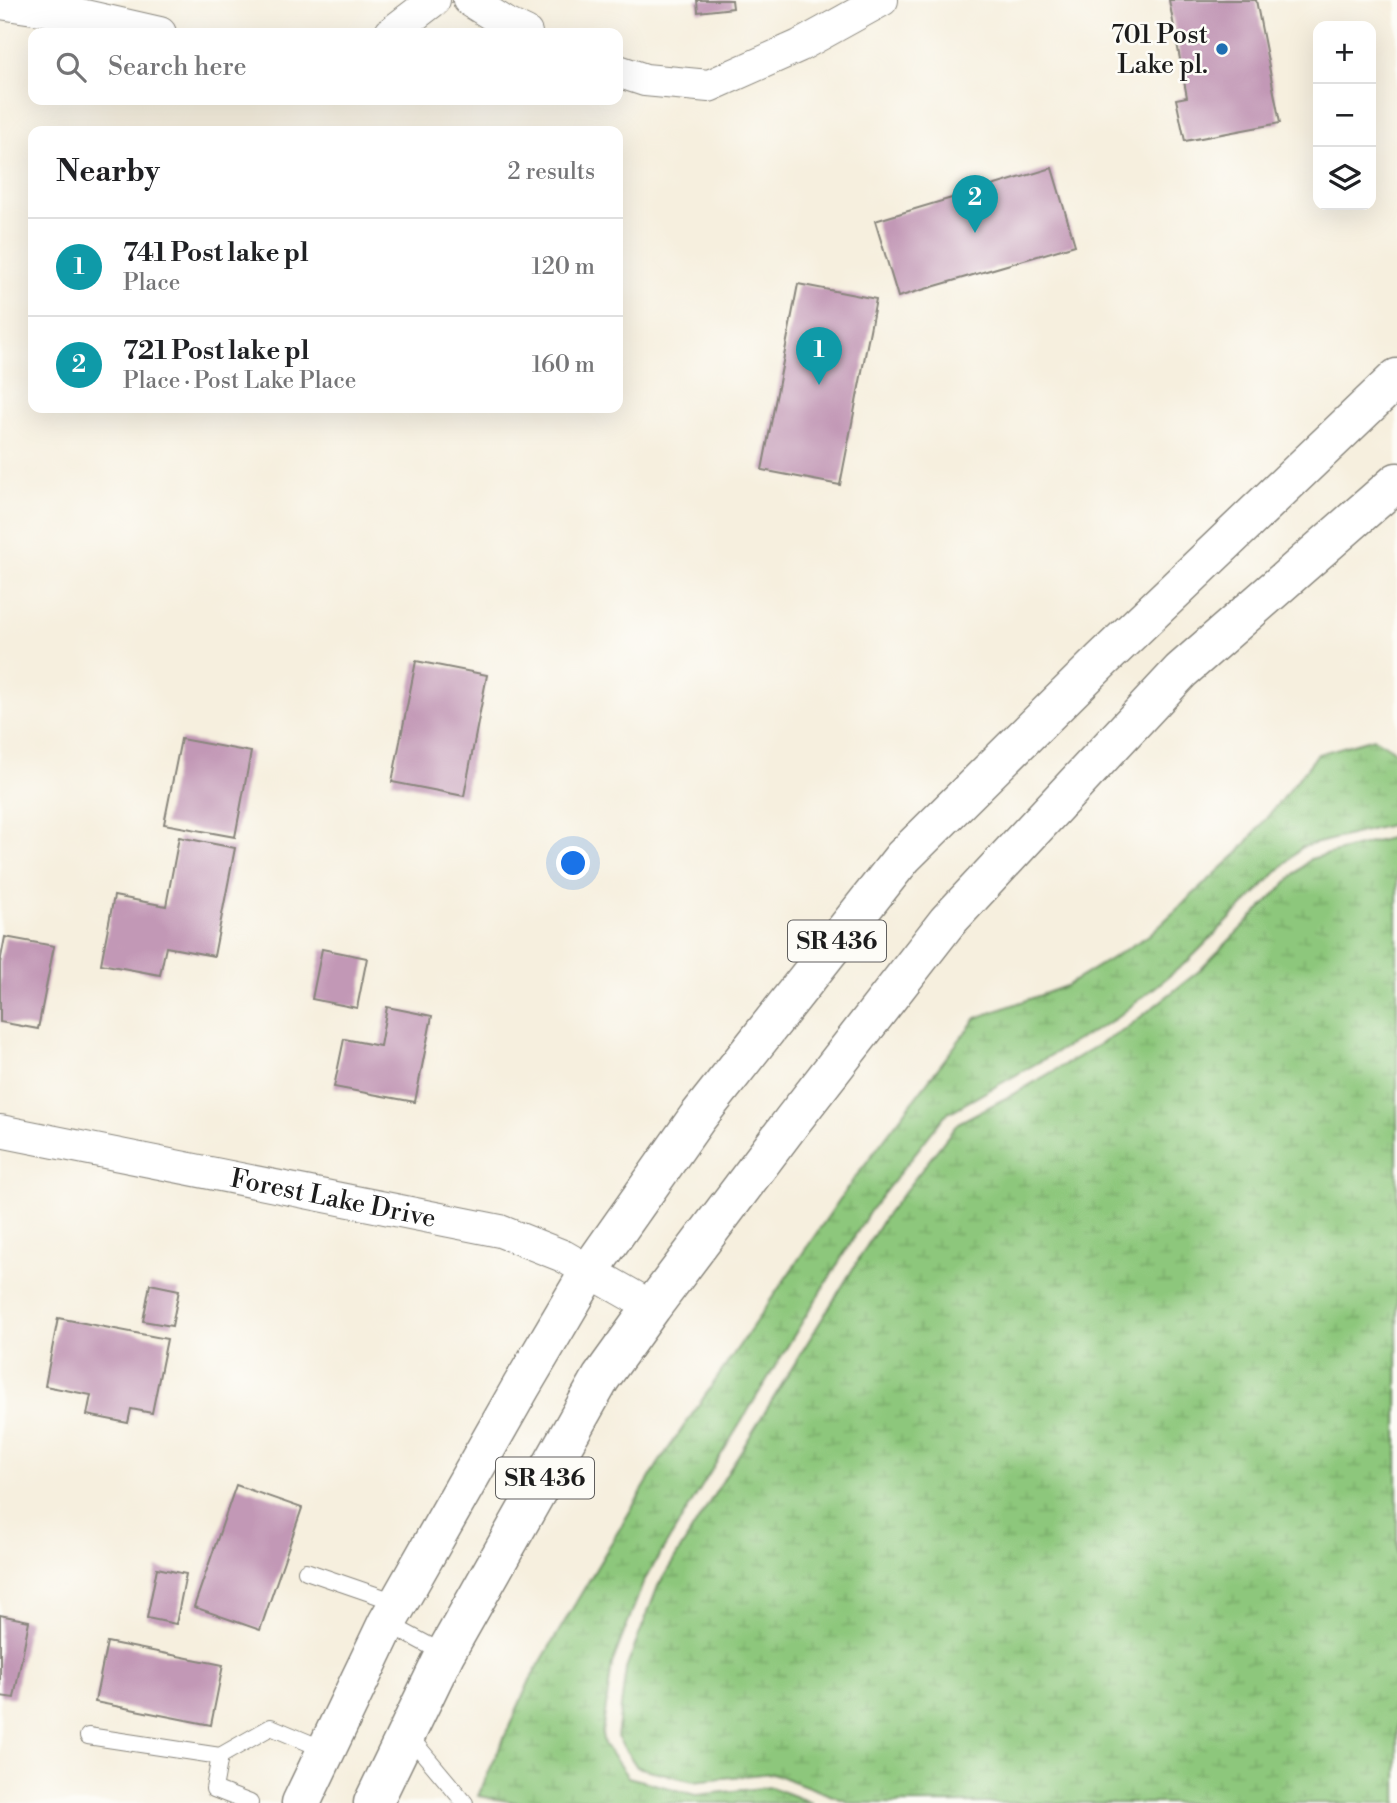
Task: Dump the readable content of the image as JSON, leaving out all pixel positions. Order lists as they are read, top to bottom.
{
  "streets": {
    "main road": ["SR 436"],
    "street": ["Forest Lake Drive"]
  },
  "crossings": [
    ["SR 436", "Forest Lake Drive"]
  ],
  "places": ["701 Post Lake pl."],
  "page": {
    "map_buttons": ["+", "−"],
    "search": "Search here",
    "heading": ["Nearby", "2 results"],
    "pins": ["2", "1"],
    "list": [
      {
        "mark": "1",
        "name": "741 Post lake pl",
        "note": "Place",
        "value": "120 m"
      },
      {
        "mark": "2",
        "name": "721 Post lake pl",
        "note": "Place · Post Lake Place",
        "value": "160 m"
      }
    ]
  }
}
